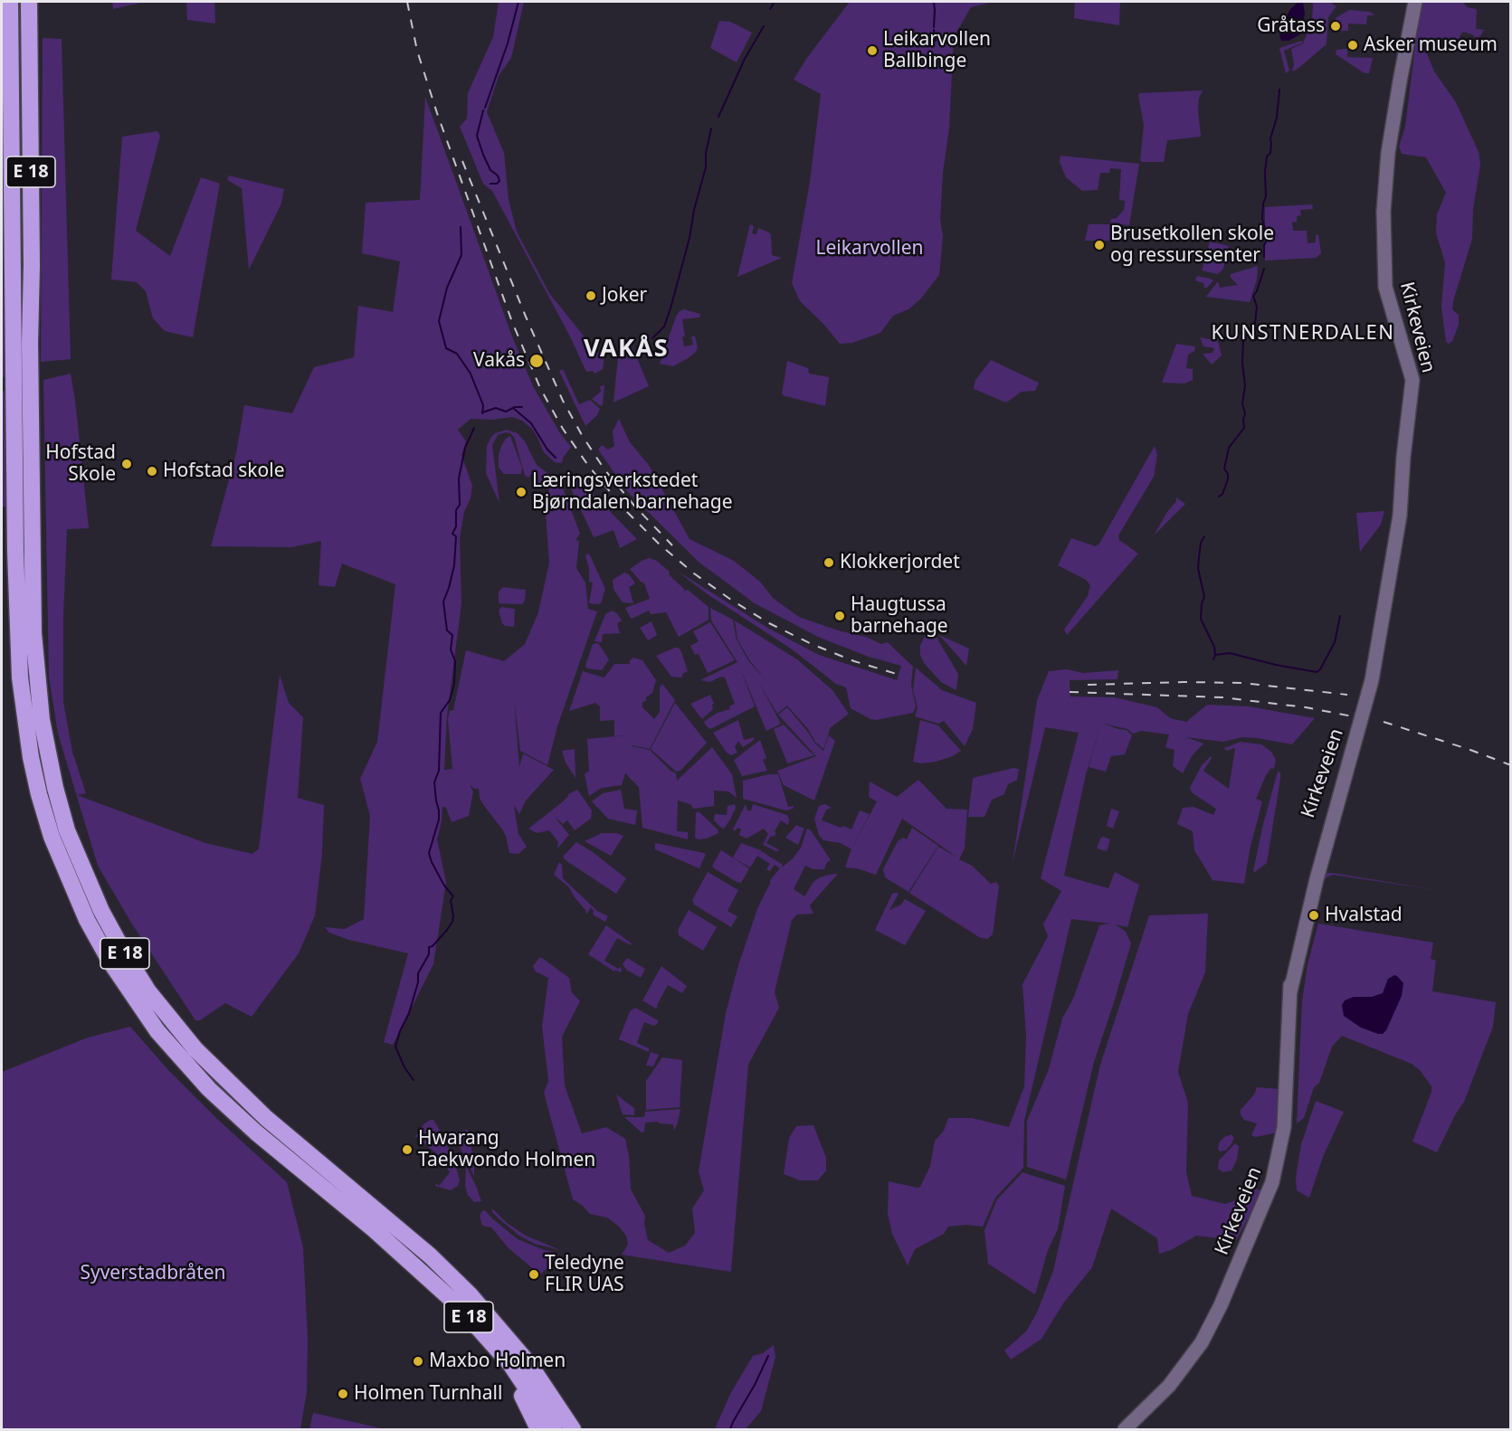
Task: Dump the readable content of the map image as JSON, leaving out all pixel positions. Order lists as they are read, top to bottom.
{
  "streets": {
    "highway": ["E 18"],
    "main road": ["Kirkeveien"]
  },
  "districts": ["KUNSTNERDALEN", "VAKÅS"],
  "parks": ["Leikarvollen", "Syverstadbråten"],
  "places": [
    "Gråtass",
    "Asker museum",
    "Leikarvollen Ballbinge",
    "Brusetkollen skole og ressurssenter",
    "Joker",
    "Vakås",
    "Hofstad Skole",
    "Hofstad skole",
    "Læringsverkstedet Bjørndalen barnehage",
    "Klokkerjordet",
    "Haugtussa barnehage",
    "Hvalstad",
    "Hwarang Taekwondo Holmen",
    "Teledyne FLIR UAS",
    "Maxbo Holmen",
    "Holmen Turnhall"
  ]
}
